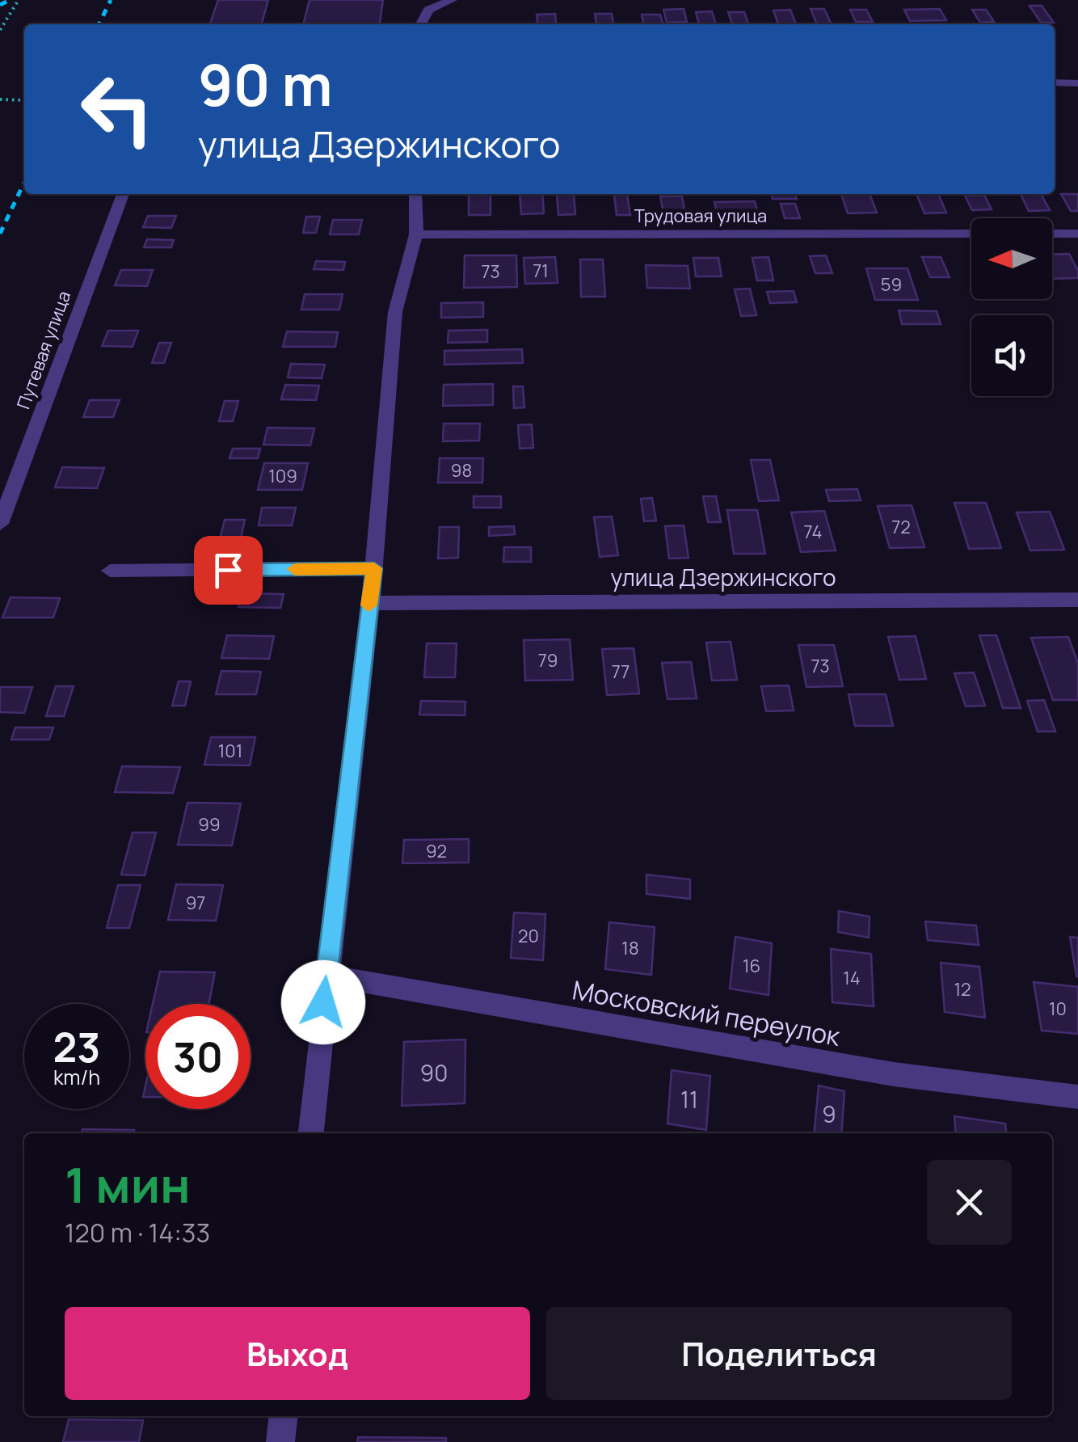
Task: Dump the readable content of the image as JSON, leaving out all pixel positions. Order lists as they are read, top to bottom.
{
  "streets": {
    "street": [
      "Трудовая улица",
      "Путевая улица",
      "улица Дзержинского",
      "Московский переулок"
    ]
  },
  "house_numbers": [
    "71",
    "73",
    "59",
    "98",
    "109",
    "72",
    "74",
    "79",
    "73",
    "77",
    "101",
    "99",
    "92",
    "97",
    "20",
    "18",
    "16",
    "14",
    "12",
    "10",
    "90",
    "11",
    "9"
  ],
  "north": "left",
  "page": {
    "turn": ["90 m", "улица Дзержинского"],
    "speed": "23 km/h",
    "limit": "30",
    "heading": ["1 мин", "120 m · 14:33"],
    "buttons": ["Выход", "Поделиться"]
  }
}
